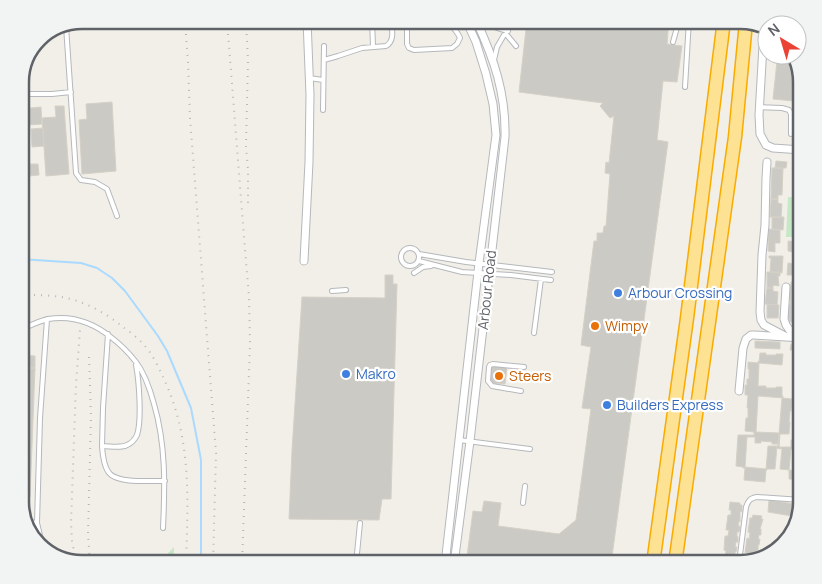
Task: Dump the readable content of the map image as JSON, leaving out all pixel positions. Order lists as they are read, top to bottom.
{
  "streets": {
    "street": ["Arbour Road"]
  },
  "places": [
    "Arbour Crossing",
    "Wimpy",
    "Makro",
    "Steers",
    "Builders Express"
  ],
  "north": "top left"
}
